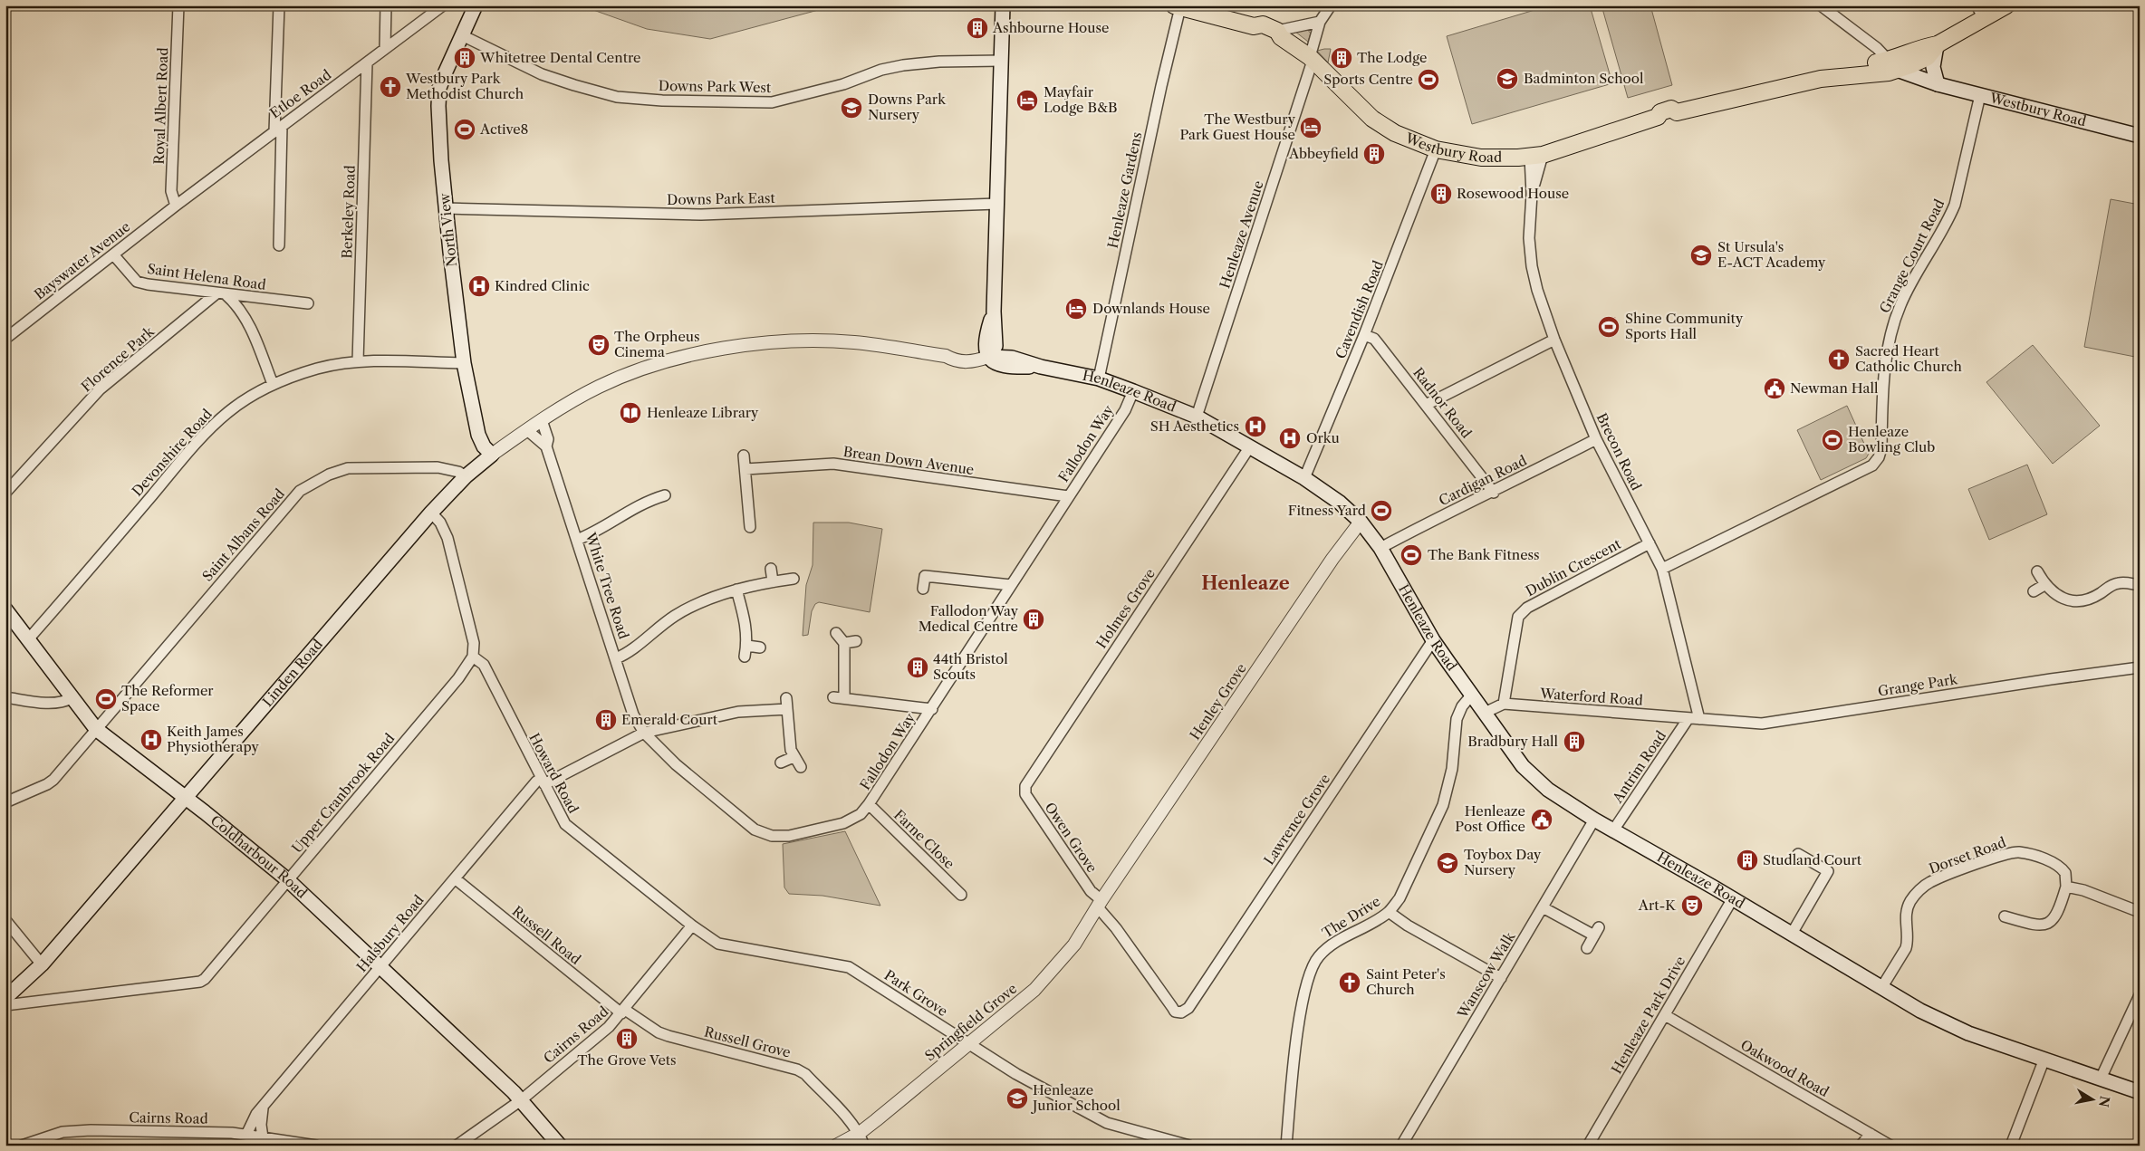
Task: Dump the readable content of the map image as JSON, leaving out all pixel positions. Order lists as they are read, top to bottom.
{
  "streets": {
    "main road": [
      "Westbury Road",
      "North View",
      "Henleaze Road",
      "Linden Road",
      "Coldharbour Road"
    ],
    "street": [
      "Downs Park West",
      "Etloe Road",
      "Royal Albert Road",
      "Henleaze Gardens",
      "Downs Park East",
      "Berkeley Road",
      "Henleaze Avenue",
      "Grange Court Road",
      "Bayswater Avenue",
      "Saint Helena Road",
      "Cavendish Road",
      "Florence Park",
      "Radnor Road",
      "Fallodon Way",
      "Brecon Road",
      "Devonshire Road",
      "Brean Down Avenue",
      "Cardigan Road",
      "Saint Albans Road",
      "Dublin Crescent",
      "White Tree Road",
      "Holmes Grove",
      "Grange Park",
      "Waterford Road",
      "Henley Grove",
      "Antrim Road",
      "Howard Road",
      "Upper Cranbrook Road",
      "Lawrence Grove",
      "Owen Grove",
      "Farne Close",
      "Dorset Road",
      "The Drive",
      "Halsbury Road",
      "Russell Road",
      "Wanscow Walk",
      "Park Grove",
      "Henleaze Park Drive",
      "Springfield Grove",
      "Cairns Road",
      "Russell Grove",
      "Oakwood Road"
    ]
  },
  "crossings": [
    ["Downs Park West", "North View"],
    ["Etloe Road", "Royal Albert Road"],
    ["Etloe Road", "Berkeley Road"],
    ["Etloe Road", "Bayswater Avenue"],
    ["Royal Albert Road", "Bayswater Avenue"],
    ["Westbury Road", "Henleaze Gardens"],
    ["Westbury Road", "Henleaze Avenue"],
    ["Westbury Road", "Grange Court Road"],
    ["Westbury Road", "Cavendish Road"],
    ["Westbury Road", "Brecon Road"],
    ["Henleaze Gardens", "Henleaze Road"],
    ["Downs Park East", "North View"],
    ["Berkeley Road", "Devonshire Road"],
    ["North View", "Devonshire Road"],
    ["North View", "Linden Road"],
    ["Henleaze Avenue", "Henleaze Road"],
    ["Grange Court Road", "Brecon Road"],
    ["Bayswater Avenue", "Saint Helena Road"],
    ["Saint Helena Road", "Florence Park"],
    ["Cavendish Road", "Henleaze Road"],
    ["Cavendish Road", "Radnor Road"],
    ["Henleaze Road", "Fallodon Way"],
    ["Henleaze Road", "Cardigan Road"],
    ["Henleaze Road", "Holmes Grove"],
    ["Henleaze Road", "Waterford Road"],
    ["Henleaze Road", "Henley Grove"],
    ["Henleaze Road", "Antrim Road"],
    ["Henleaze Road", "Lawrence Grove"],
    ["Henleaze Road", "Dorset Road"],
    ["Henleaze Road", "The Drive"],
    ["Henleaze Road", "Wanscow Walk"],
    ["Henleaze Road", "Henleaze Park Drive"],
    ["Radnor Road", "Cardigan Road"],
    ["Fallodon Way", "Brean Down Avenue"],
    ["Fallodon Way", "White Tree Road"],
    ["Fallodon Way", "Farne Close"],
    ["Brecon Road", "Cardigan Road"],
    ["Brecon Road", "Dublin Crescent"],
    ["Brecon Road", "Grange Park"],
    ["Brecon Road", "Waterford Road"],
    ["Brecon Road", "Antrim Road"],
    ["Devonshire Road", "Coldharbour Road"],
    ["Saint Albans Road", "Linden Road"],
    ["Saint Albans Road", "Coldharbour Road"],
    ["Dublin Crescent", "Waterford Road"],
    ["Holmes Grove", "Owen Grove"],
    ["Linden Road", "Coldharbour Road"],
    ["Grange Park", "Waterford Road"],
    ["Grange Park", "Antrim Road"],
    ["Waterford Road", "Antrim Road"],
    ["Henley Grove", "Owen Grove"],
    ["Henley Grove", "Springfield Grove"],
    ["Howard Road", "Upper Cranbrook Road"],
    ["Howard Road", "Halsbury Road"],
    ["Howard Road", "Park Grove"],
    ["Howard Road", "Cairns Road"],
    ["Upper Cranbrook Road", "Coldharbour Road"],
    ["Lawrence Grove", "Owen Grove"],
    ["Owen Grove", "Springfield Grove"],
    ["Coldharbour Road", "Halsbury Road"],
    ["Coldharbour Road", "Cairns Road"],
    ["Halsbury Road", "Russell Road"],
    ["Halsbury Road", "Cairns Road"],
    ["Russell Road", "Cairns Road"],
    ["Russell Road", "Russell Grove"],
    ["Park Grove", "Springfield Grove"],
    ["Henleaze Park Drive", "Oakwood Road"],
    ["Springfield Grove", "Russell Grove"],
    ["Cairns Road", "Russell Grove"]
  ],
  "districts": ["Henleaze"],
  "places": {
    "building": [
      "Ashbourne House",
      "Whitetree Dental Centre",
      "The Lodge",
      "Abbeyfield",
      "Rosewood House",
      "Fallodon Way Medical Centre",
      "44th Bristol Scouts",
      "Emerald Court",
      "Bradbury Hall",
      "Studland Court",
      "The Grove Vets"
    ],
    "school or university": [
      "Badminton School",
      "Downs Park Nursery",
      "St Ursula's E-ACT Academy",
      "Toybox Day Nursery",
      "Henleaze Junior School"
    ],
    "sports": [
      "Sports Centre",
      "Active8",
      "Shine Community Sports Hall",
      "Henleaze Bowling Club",
      "Fitness Yard",
      "The Bank Fitness",
      "The Reformer Space"
    ],
    "church": ["Westbury Park Methodist Church", "Sacred Heart Catholic Church", "Saint Peter's Church"],
    "hotel": ["Mayfair Lodge B&B", "The Westbury Park Guest House", "Downlands House"],
    "hospital": [
      "Kindred Clinic",
      "SH Aesthetics",
      "Orku",
      "Keith James Physiotherapy"
    ],
    "theatre": ["The Orpheus Cinema", "Art-K"],
    "public building": ["Newman Hall", "Henleaze Post Office"],
    "library": ["Henleaze Library"]
  },
  "north": "right"
}
